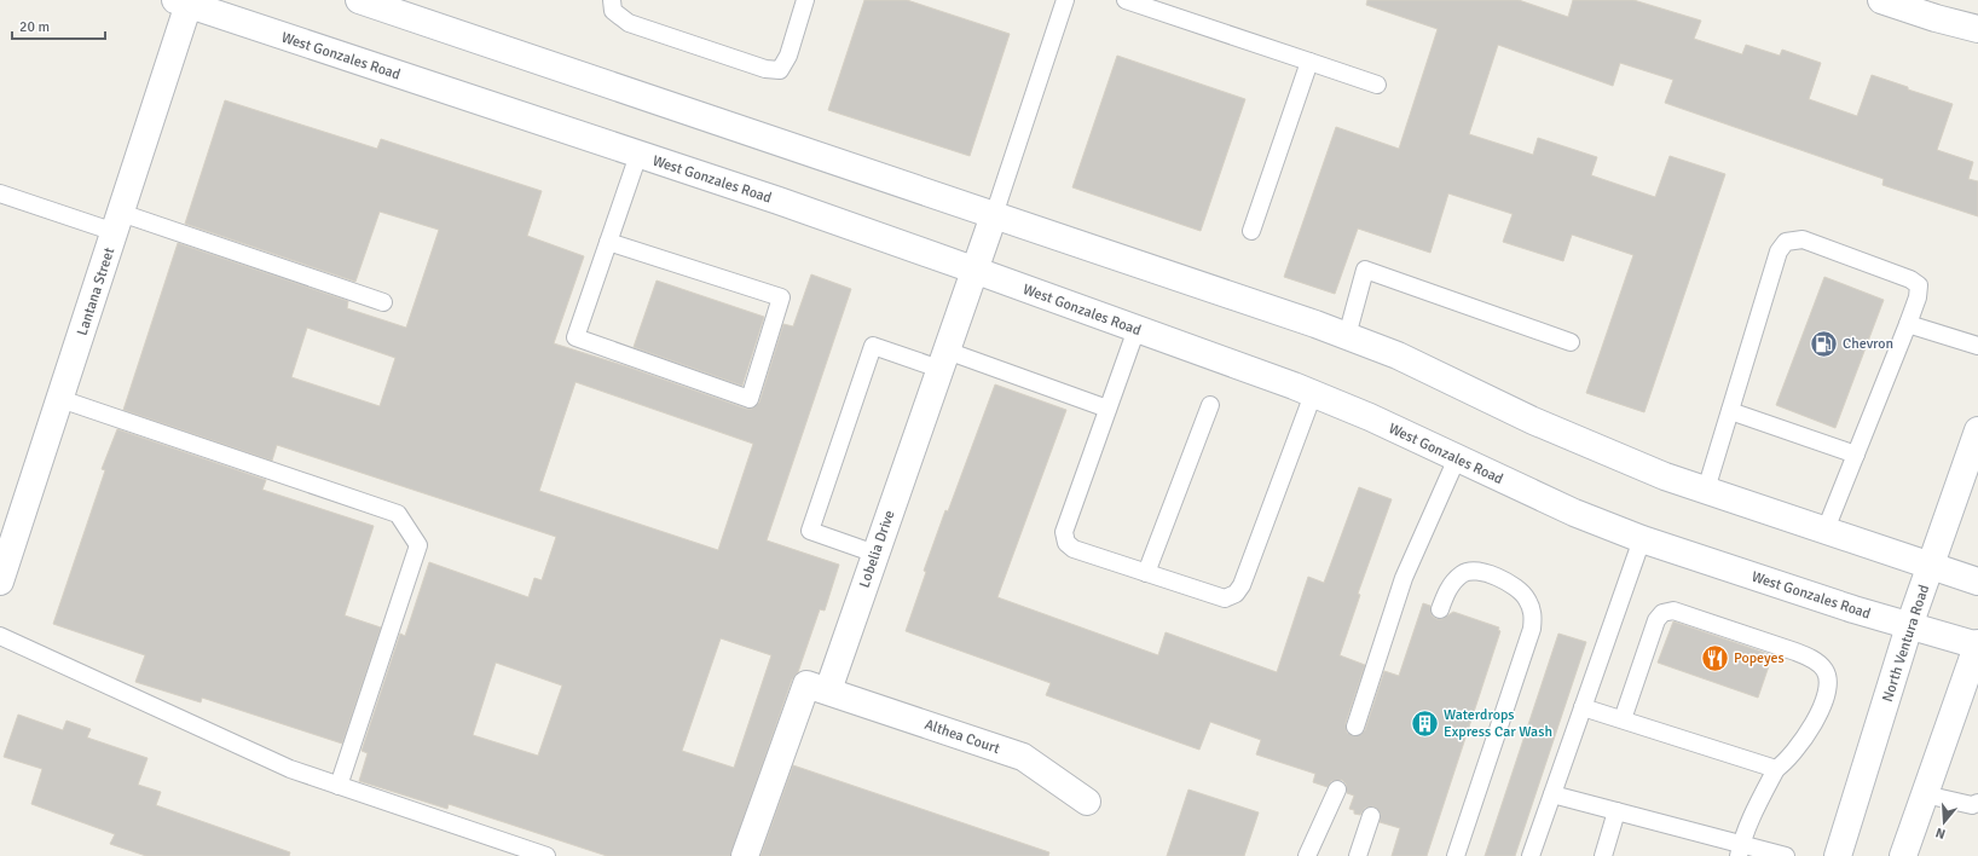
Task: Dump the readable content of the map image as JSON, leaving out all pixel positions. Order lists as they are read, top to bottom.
{
  "streets": {
    "main road": [
      "West Gonzales Road",
      "Lantana Street",
      "Lobelia Drive",
      "North Ventura Road",
      "Althea Court"
    ]
  },
  "crossings": [
    ["West Gonzales Road", "Lantana Street"],
    ["West Gonzales Road", "Lobelia Drive"],
    ["West Gonzales Road", "North Ventura Road"],
    ["Lobelia Drive", "Althea Court"]
  ],
  "places": {
    "fuel station": ["Chevron"],
    "restaurant": ["Popeyes"],
    "building": ["Waterdrops Express Car Wash"]
  },
  "scale_bar": "20 m",
  "north": "bottom"
}
